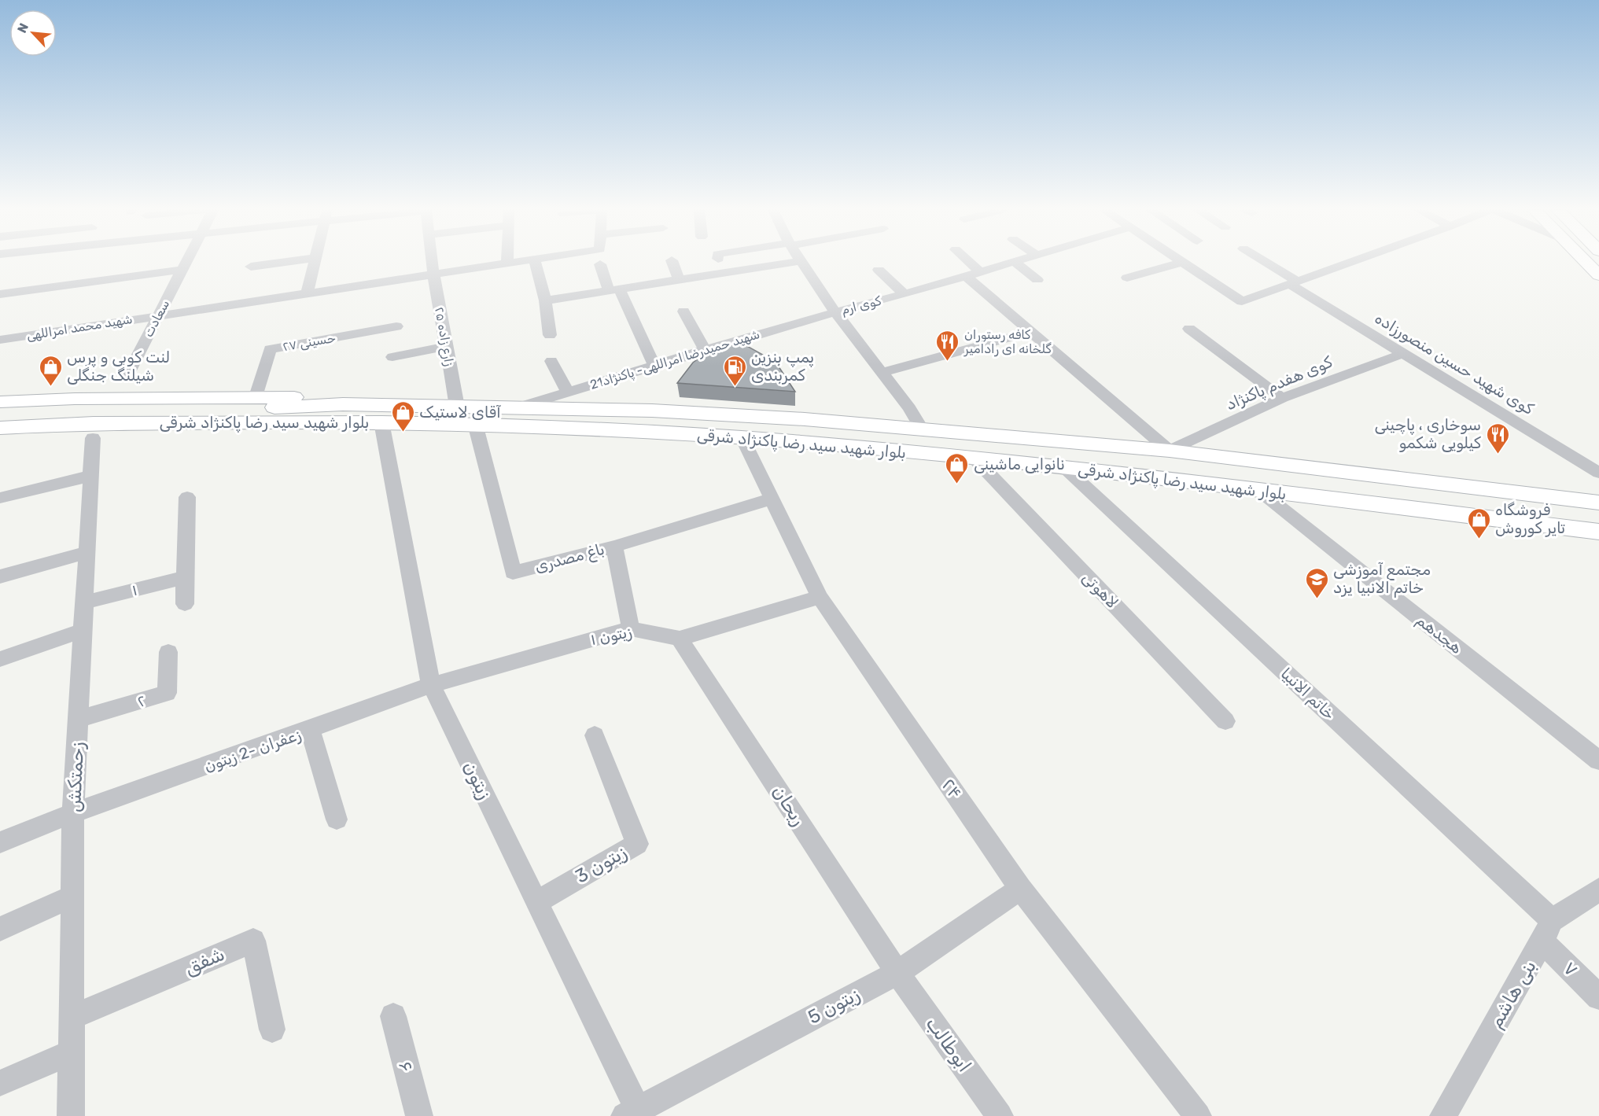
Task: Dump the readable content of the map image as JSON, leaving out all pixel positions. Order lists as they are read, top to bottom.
{
  "streets": {
    "main road": ["بلوار شهید سید رضا پاکنژاد شرقی"],
    "street": [
      "کوی ارم",
      "سعادت",
      "شهید محمد امراللهی",
      "زارع زاده ۲۵",
      "حسینی ۲۷",
      "شهید حمیدرضا امراللهی- پاکنژاد21",
      "کوی شهید حسین منصورزاده",
      "کوی هفدم پاکنژاد",
      "باغ مصدری",
      "۱",
      "لاهوتی",
      "هجدهم",
      "زیتون ۱",
      "خاتم الانبیا",
      "۲",
      "زعفران -2 زیتون",
      "زحمتکش",
      "زیتون",
      "۲۴",
      "ریحان",
      "زیتون 3",
      "شفق",
      "۷",
      "بنی هاشم",
      "زیتون 5",
      "ابوطالب",
      "۶"
    ]
  },
  "crossings": [
    ["کوی ارم", "شهید حمیدرضا امراللهی- پاکنژاد21"],
    ["سعادت", "شهید محمد امراللهی"],
    ["شهید محمد امراللهی", "زارع زاده ۲۵"],
    ["زارع زاده ۲۵", "بلوار شهید سید رضا پاکنژاد شرقی"],
    ["شهید حمیدرضا امراللهی- پاکنژاد21", "بلوار شهید سید رضا پاکنژاد شرقی"],
    ["کوی شهید حسین منصورزاده", "کوی هفدم پاکنژاد"],
    ["کوی هفدم پاکنژاد", "بلوار شهید سید رضا پاکنژاد شرقی"],
    ["بلوار شهید سید رضا پاکنژاد شرقی", "باغ مصدری"],
    ["بلوار شهید سید رضا پاکنژاد شرقی", "لاهوتی"],
    ["بلوار شهید سید رضا پاکنژاد شرقی", "هجدهم"],
    ["بلوار شهید سید رضا پاکنژاد شرقی", "خاتم الانبیا"],
    ["بلوار شهید سید رضا پاکنژاد شرقی", "زیتون"],
    ["بلوار شهید سید رضا پاکنژاد شرقی", "۲۴"],
    ["باغ مصدری", "۲۴"],
    ["۱", "زحمتکش"],
    ["زیتون ۱", "زعفران -2 زیتون"],
    ["زیتون ۱", "زیتون"],
    ["زیتون ۱", "۲۴"],
    ["زیتون ۱", "ریحان"],
    ["خاتم الانبیا", "۷"],
    ["خاتم الانبیا", "بنی هاشم"],
    ["۲", "زحمتکش"],
    ["زعفران -2 زیتون", "زحمتکش"],
    ["زعفران -2 زیتون", "زیتون"],
    ["زحمتکش", "شفق"],
    ["زیتون", "زیتون 3"],
    ["زیتون", "زیتون 5"],
    ["۲۴", "زیتون 5"],
    ["ریحان", "زیتون 5"],
    ["ریحان", "ابوطالب"],
    ["۷", "بنی هاشم"],
    ["زیتون 5", "ابوطالب"]
  ],
  "places": {
    "restaurant": ["کافه رستوران گلخانه ای رادامیر", "سوخاری ، پاچینی کیلویی شکمو"],
    "shop": [
      "لنت کوبی و پرس شیلنگ‌ جنگلی",
      "آقای لاستیک",
      "نانوایی ماشینی",
      "فروشگاه تایر کوروش"
    ],
    "fuel station": ["پمپ بنزین کمربندی"],
    "school or university": ["مجتمع آموزشی خاتم الانبیا یزد"]
  },
  "north": "top left"
}
